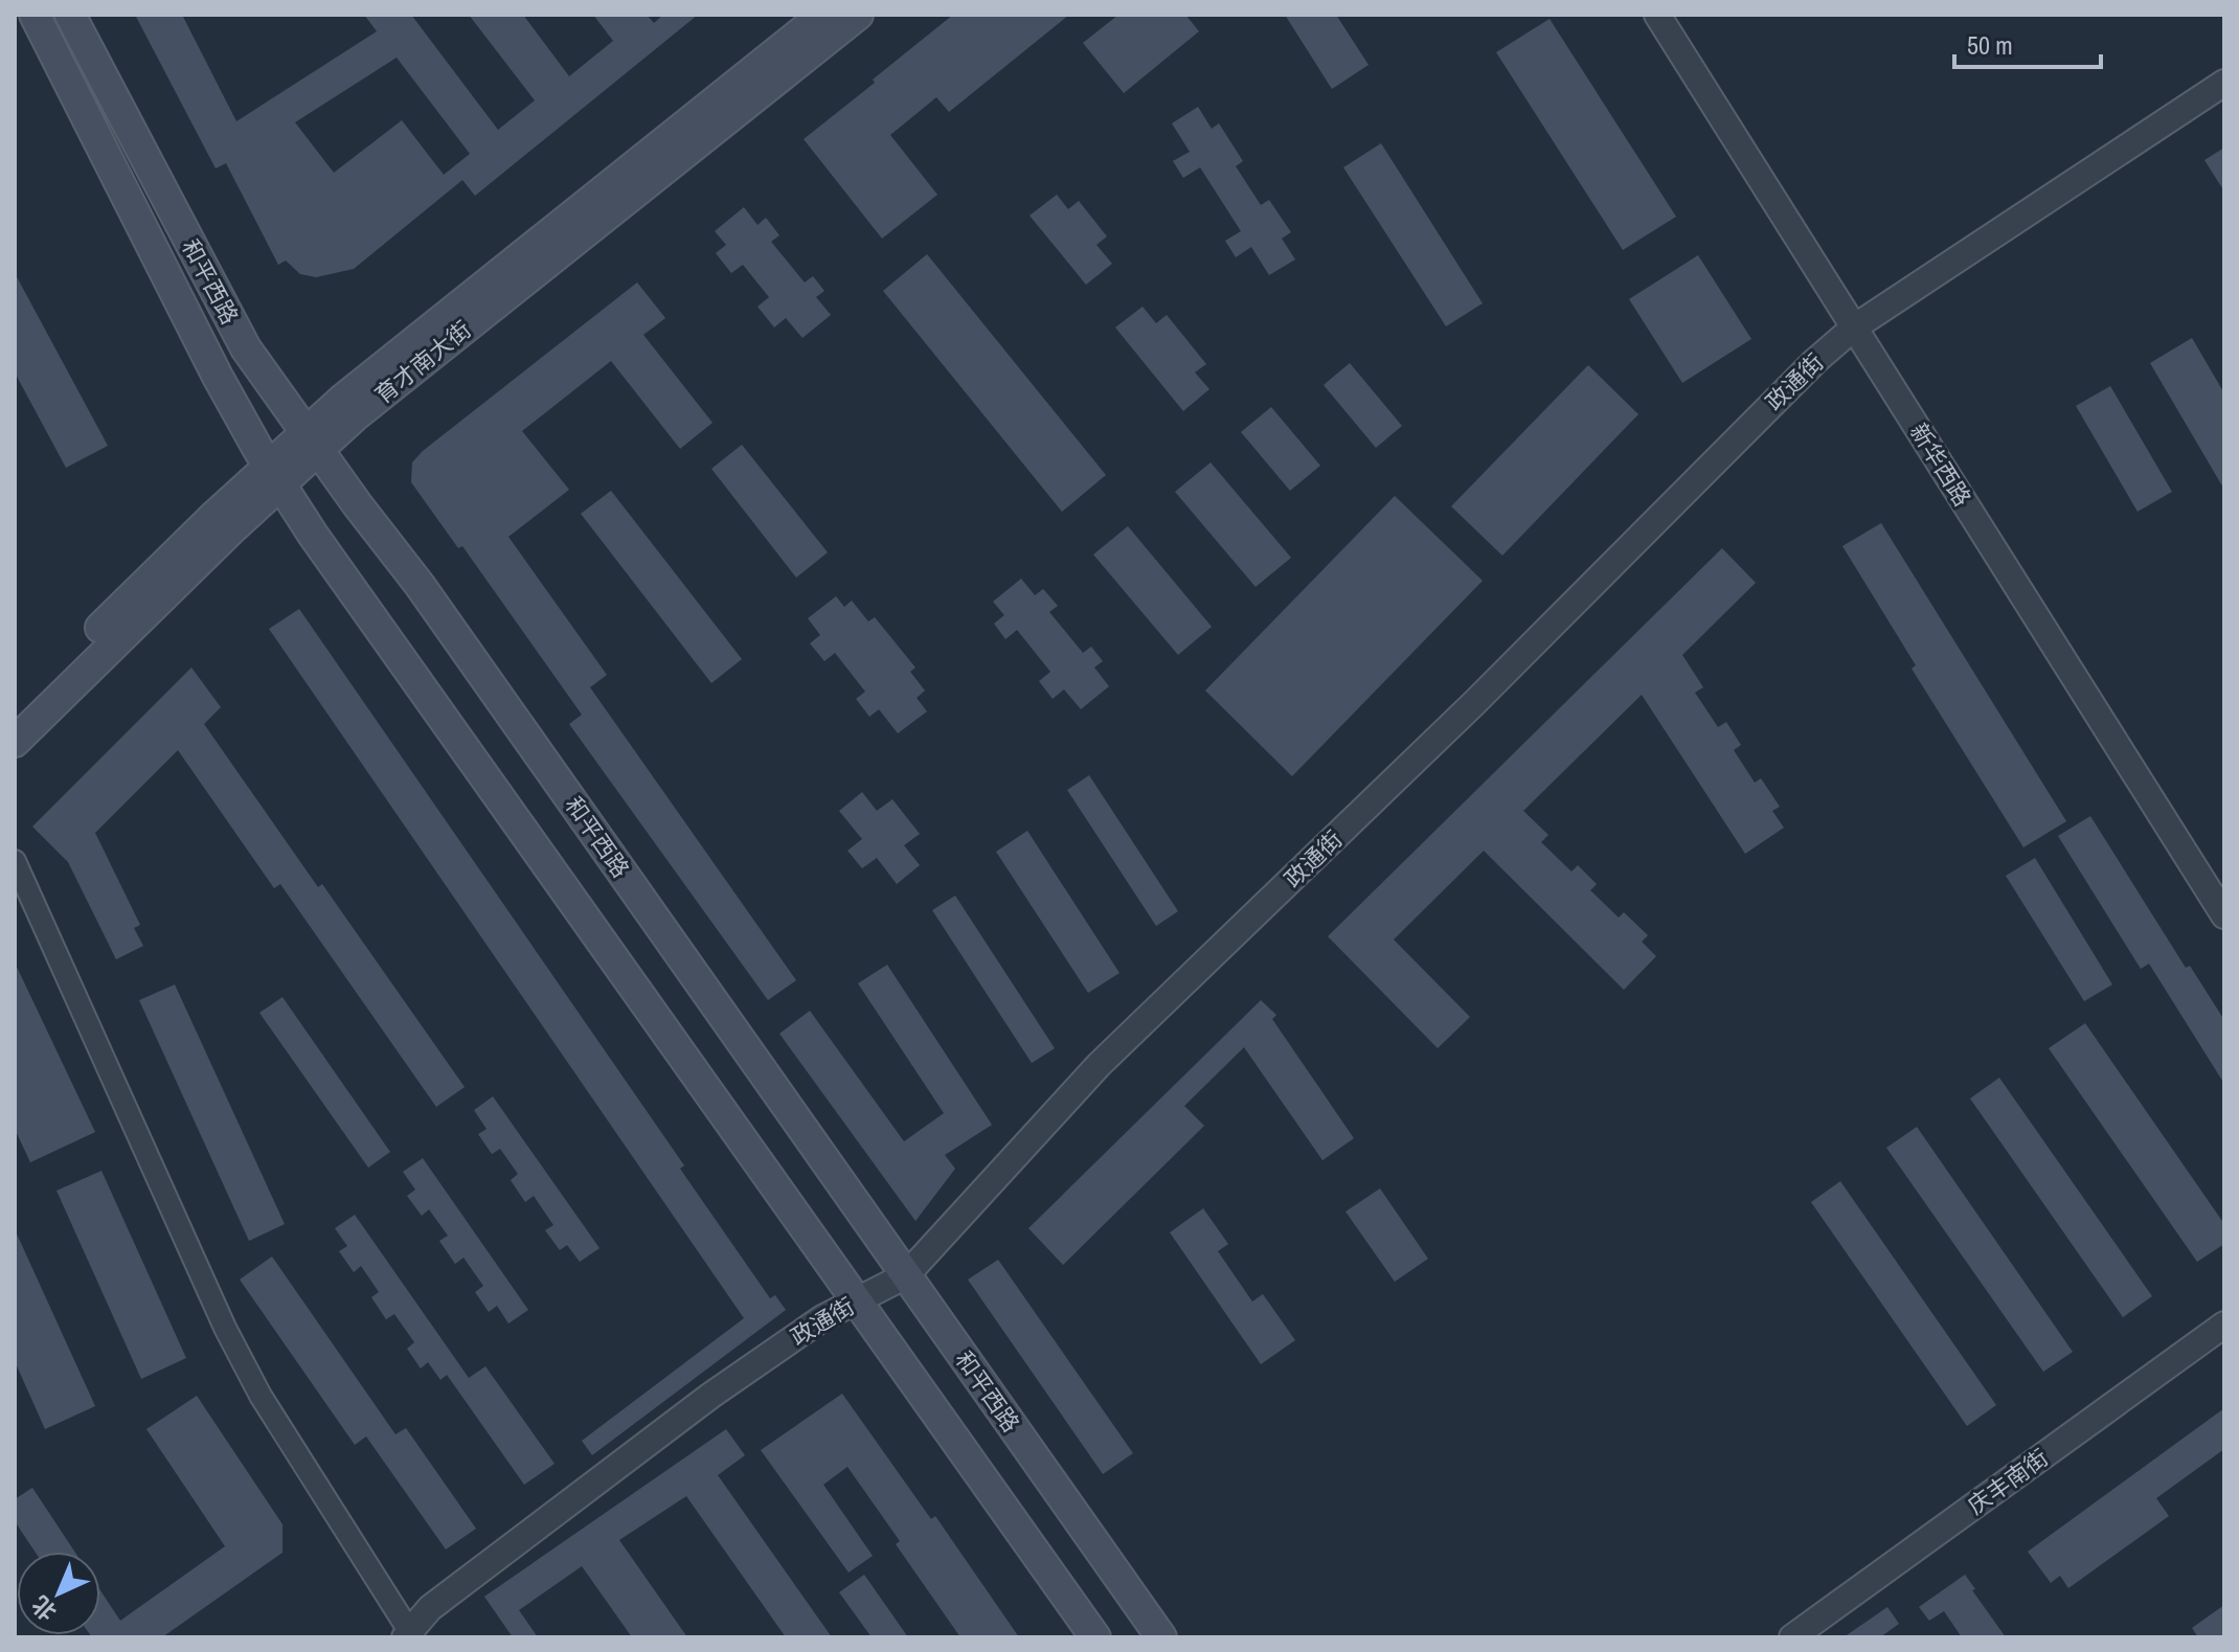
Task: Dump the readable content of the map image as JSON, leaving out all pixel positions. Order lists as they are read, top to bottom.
{
  "streets": {
    "main road": ["和平西路", "育才南大街"],
    "street": ["政通街", "新华西路", "庆丰南街"]
  },
  "crossings": [
    ["和平西路", "育才南大街"],
    ["和平西路", "政通街"],
    ["政通街", "新华西路"]
  ],
  "scale_bar": "50 m",
  "north": "bottom left"
}
